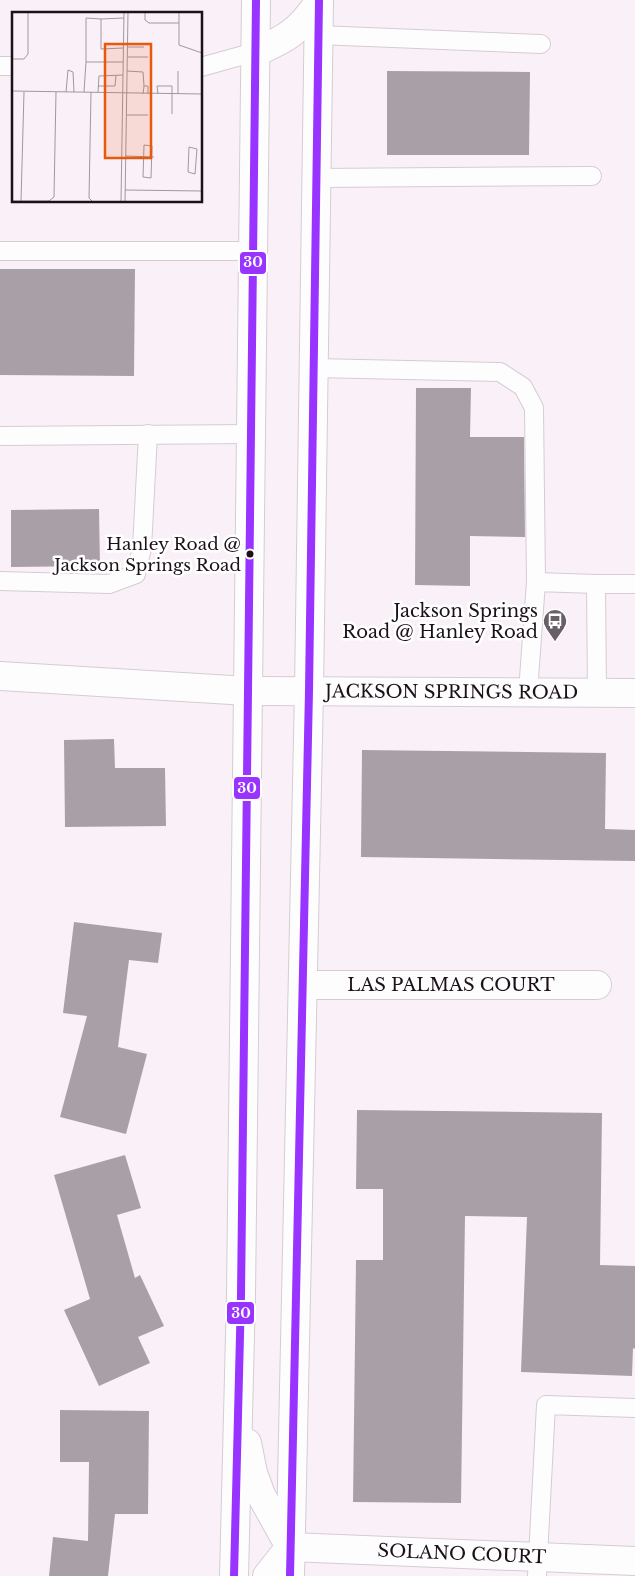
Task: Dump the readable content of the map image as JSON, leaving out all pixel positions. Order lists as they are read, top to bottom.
{
  "streets": {
    "main road": ["JACKSON SPRINGS ROAD", "LAS PALMAS COURT", "SOLANO COURT"]
  },
  "places": {
    "other": ["Hanley Road @ Jackson Springs Road"],
    "bus stop": ["Jackson Springs Road @ Hanley Road"]
  },
  "lines": ["transit line 30"]
}
